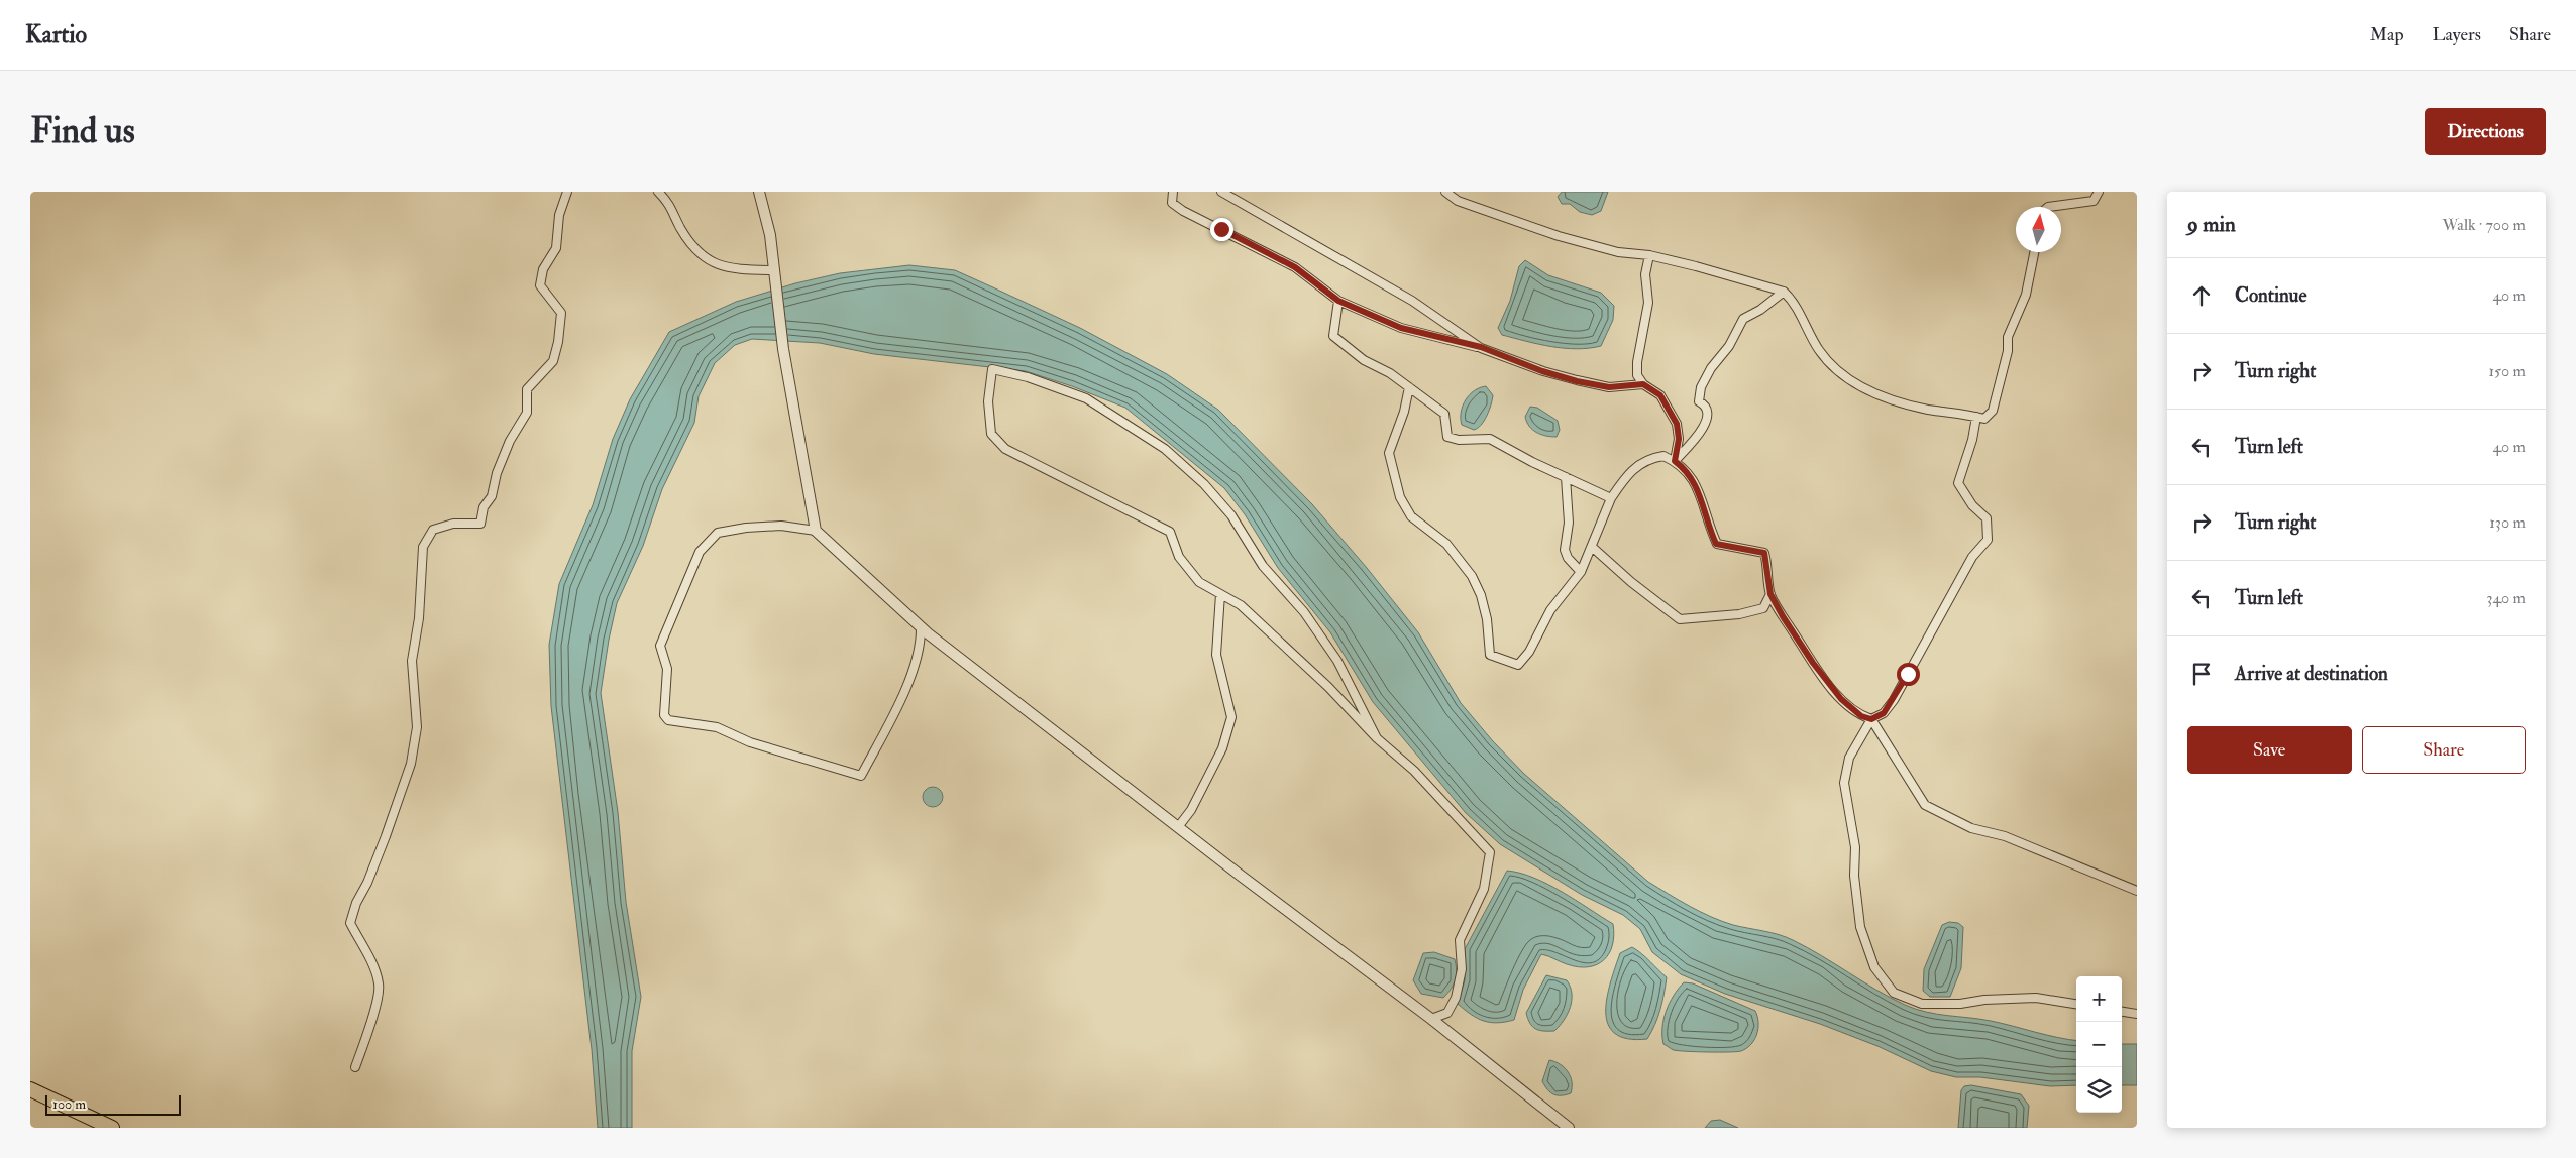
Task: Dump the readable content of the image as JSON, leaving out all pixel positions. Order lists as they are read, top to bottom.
{
  "scale_bar": "100 m",
  "north": "top",
  "page": {
    "header": "Kartio",
    "nav": ["Map", "Layers", "Share"],
    "buttons": [
      "Directions",
      ["Save", "Share"]
    ],
    "title": "Find us",
    "heading": ["9 min", "Walk · 700 m"],
    "list": [
      ["Continue", "40 m"],
      ["Turn right", "150 m"],
      ["Turn left", "40 m"],
      ["Turn right", "130 m"],
      ["Turn left", "340 m"],
      "Arrive at destination"
    ],
    "map_buttons": ["+", "−"],
    "scale": "100 m"
  }
}
